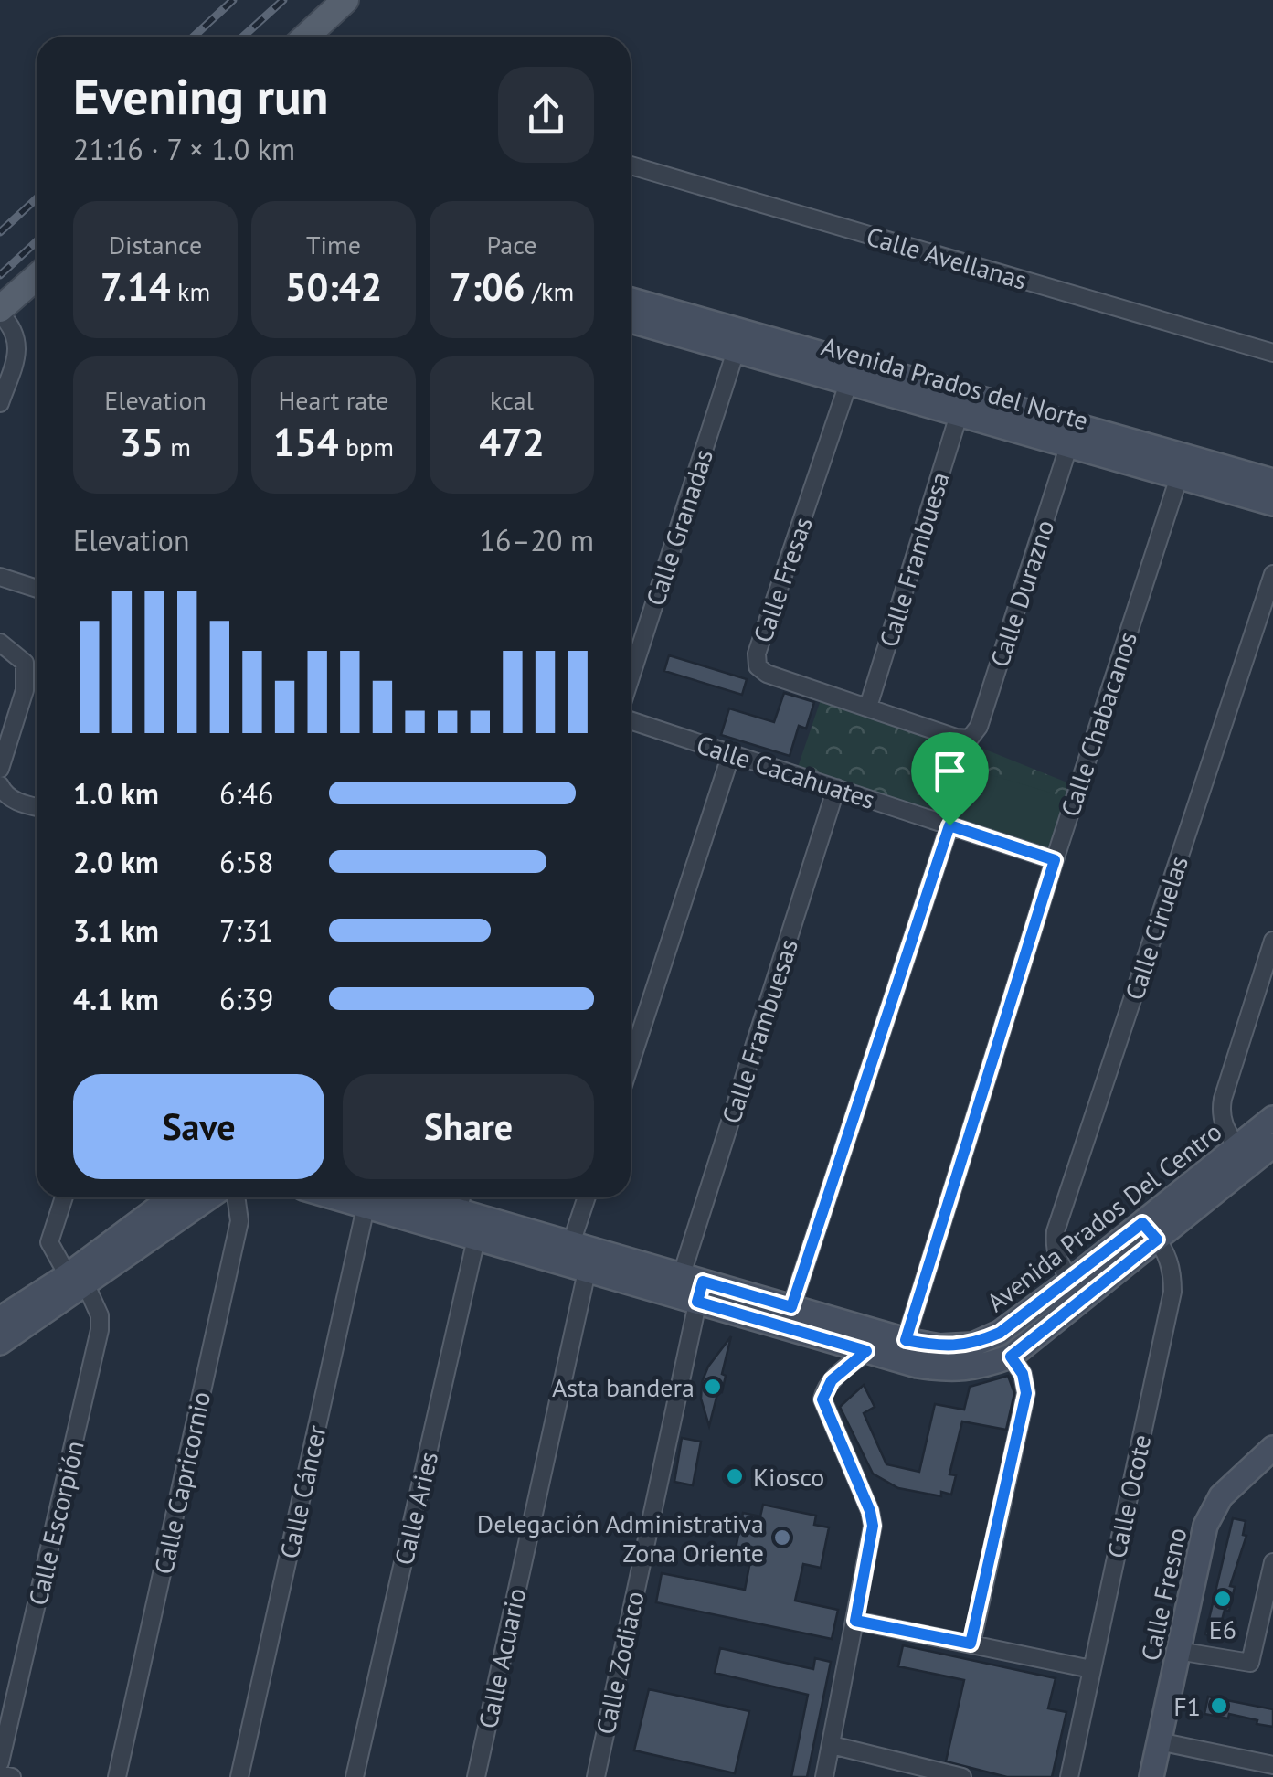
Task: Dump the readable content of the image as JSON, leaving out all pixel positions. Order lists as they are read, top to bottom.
{
  "streets": {
    "street": [
      "Calle Avellanas",
      "Avenida Prados del Norte",
      "Calle Granadas",
      "Calle Frambuesa",
      "Calle Fresas",
      "Calle Durazno",
      "Calle Chabacanos",
      "Calle Cacahuates",
      "Calle Ciruelas",
      "Calle Frambuesas",
      "Avenida Prados Del Centro",
      "Calle Capricornio",
      "Calle Cáncer",
      "Calle Ocote",
      "Calle Aries",
      "Calle Escorpión",
      "Calle Fresno",
      "Calle Acuario",
      "Calle Zodiaco"
    ]
  },
  "crossings": [
    ["Avenida Prados del Norte", "Calle Granadas"],
    ["Avenida Prados del Norte", "Calle Frambuesa"],
    ["Avenida Prados del Norte", "Calle Fresas"],
    ["Avenida Prados del Norte", "Calle Durazno"],
    ["Avenida Prados del Norte", "Calle Chabacanos"],
    ["Calle Frambuesa", "Calle Fresas"],
    ["Calle Fresas", "Calle Durazno"],
    ["Calle Chabacanos", "Calle Cacahuates"],
    ["Calle Chabacanos", "Avenida Prados Del Centro"],
    ["Calle Cacahuates", "Calle Frambuesas"],
    ["Calle Ciruelas", "Avenida Prados Del Centro"],
    ["Calle Frambuesas", "Avenida Prados Del Centro"],
    ["Calle Frambuesas", "Calle Zodiaco"],
    ["Avenida Prados Del Centro", "Calle Ocote"],
    ["Avenida Prados Del Centro", "Calle Zodiaco"]
  ],
  "places": [
    "Asta bandera",
    "Kiosco",
    "Delegación Administrativa Zona Oriente",
    "E6",
    "F1"
  ],
  "page": {
    "heading": ["Evening run", "21:16 · 7 × 1.0 km"],
    "stats": [
      ["Distance", "7.14 km"],
      ["Time", "50:42"],
      ["Pace", "7:06 /km"],
      ["Elevation", "35 m"],
      ["Heart rate", "154 bpm"],
      ["kcal", "472"]
    ],
    "chart": ["Elevation", "16–20 m"],
    "list": [
      {
        "name": "1.0 km",
        "note": "6:46"
      },
      {
        "name": "2.0 km",
        "note": "6:58"
      },
      {
        "name": "3.1 km",
        "note": "7:31"
      },
      {
        "name": "4.1 km",
        "note": "6:39"
      }
    ],
    "buttons": ["Save", "Share"]
  }
}
